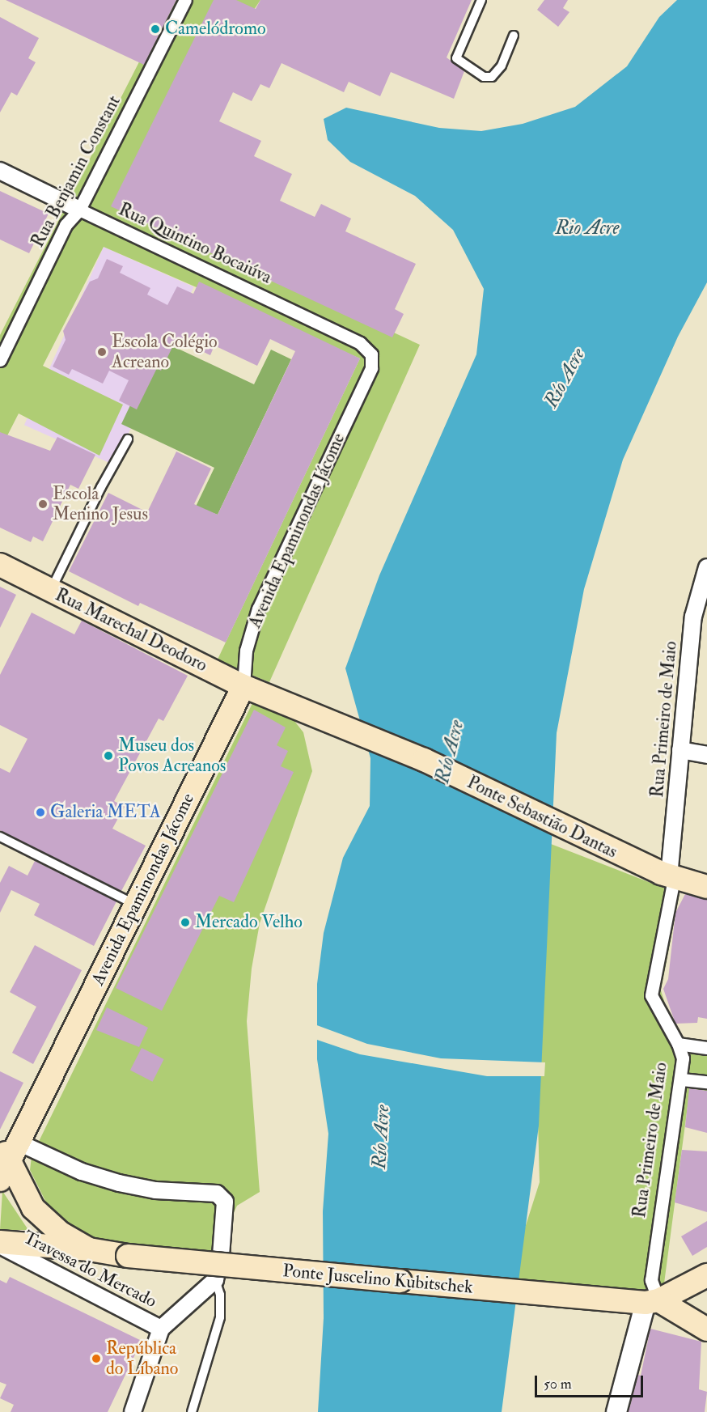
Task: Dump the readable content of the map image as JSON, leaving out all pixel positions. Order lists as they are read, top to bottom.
{
  "streets": {
    "main road": [
      "Avenida Epaminondas Jácome",
      "Rua Marechal Deodoro",
      "Ponte Sebastião Dantas",
      "Ponte Juscelino Kubitschek"
    ],
    "street": [
      "Rua Benjamin Constant",
      "Rua Quintino Bocaiúva",
      "Rua Primeiro de Maio",
      "Travessa do Mercado"
    ]
  },
  "crossings": [
    ["Rua Benjamin Constant", "Rua Quintino Bocaiúva"],
    ["Rua Quintino Bocaiúva", "Avenida Epaminondas Jácome"],
    ["Avenida Epaminondas Jácome", "Rua Marechal Deodoro"],
    ["Avenida Epaminondas Jácome", "Ponte Sebastião Dantas"],
    ["Rua Marechal Deodoro", "Ponte Sebastião Dantas"],
    ["Rua Primeiro de Maio", "Ponte Sebastião Dantas"],
    ["Rua Primeiro de Maio", "Ponte Juscelino Kubitschek"],
    ["Travessa do Mercado", "Ponte Juscelino Kubitschek"]
  ],
  "water": ["Rio Acre", "Río Acre"],
  "places": [
    "Camelódromo",
    "Escola Colégio Acreano",
    "Escola Menino Jesus",
    "Museu dos Povos Acreanos",
    "Galeria META",
    "Mercado Velho",
    "República do Líbano"
  ],
  "scale_bar": "50 m"
}
